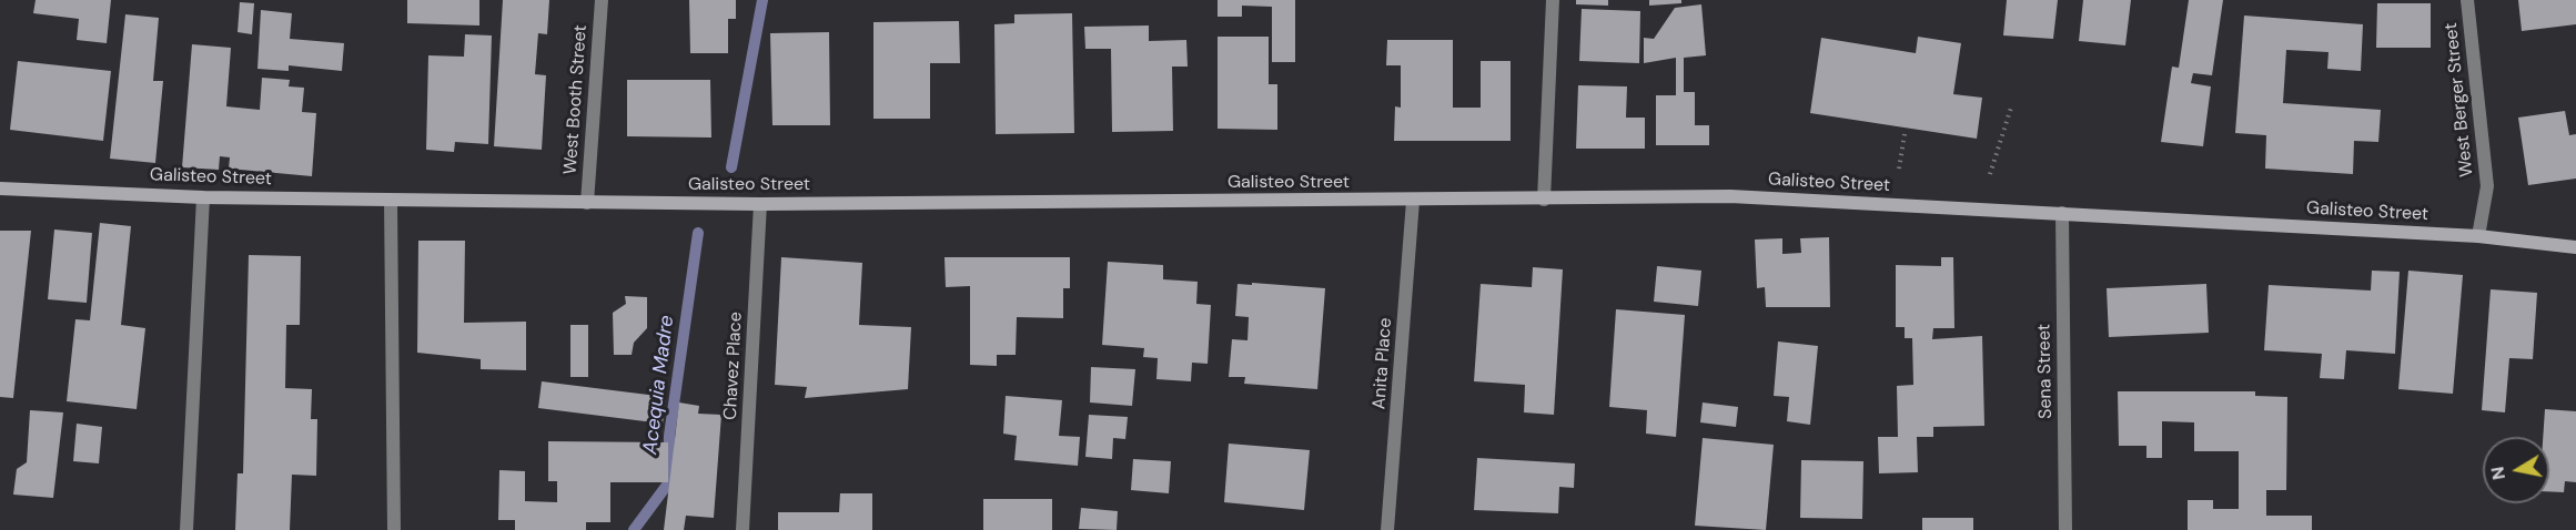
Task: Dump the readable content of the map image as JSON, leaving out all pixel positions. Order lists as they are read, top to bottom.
{
  "streets": {
    "street": [
      "West Booth Street",
      "West Berger Street",
      "Galisteo Street",
      "Anita Place",
      "Chavez Place",
      "Sena Street"
    ]
  },
  "crossings": [
    ["West Booth Street", "Galisteo Street"],
    ["West Berger Street", "Galisteo Street"],
    ["Galisteo Street", "Anita Place"],
    ["Galisteo Street", "Chavez Place"],
    ["Galisteo Street", "Sena Street"]
  ],
  "water": ["Acequia Madre"],
  "north": "left"
}
